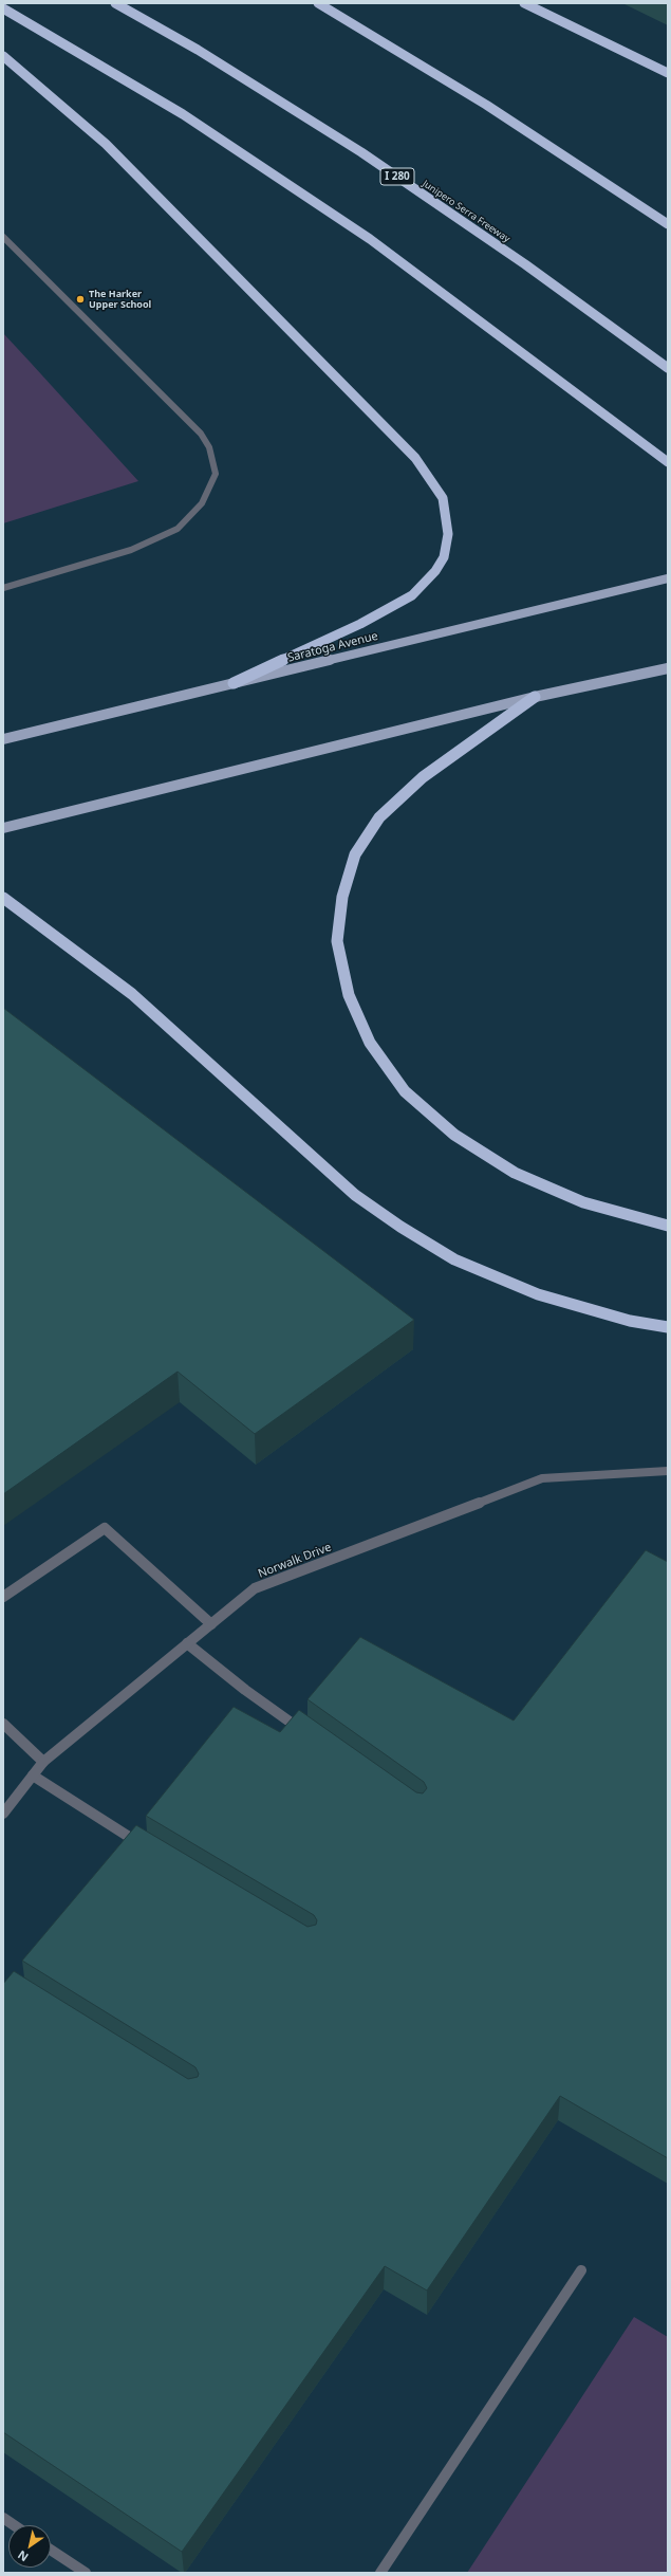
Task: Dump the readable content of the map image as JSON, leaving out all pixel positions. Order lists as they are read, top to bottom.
{
  "streets": {
    "highway": ["I 280", "Junipero Serra Freeway"],
    "main road": ["Saratoga Avenue"],
    "street": ["Norwalk Drive"]
  },
  "places": ["The Harker Upper School"],
  "north": "bottom left"
}
